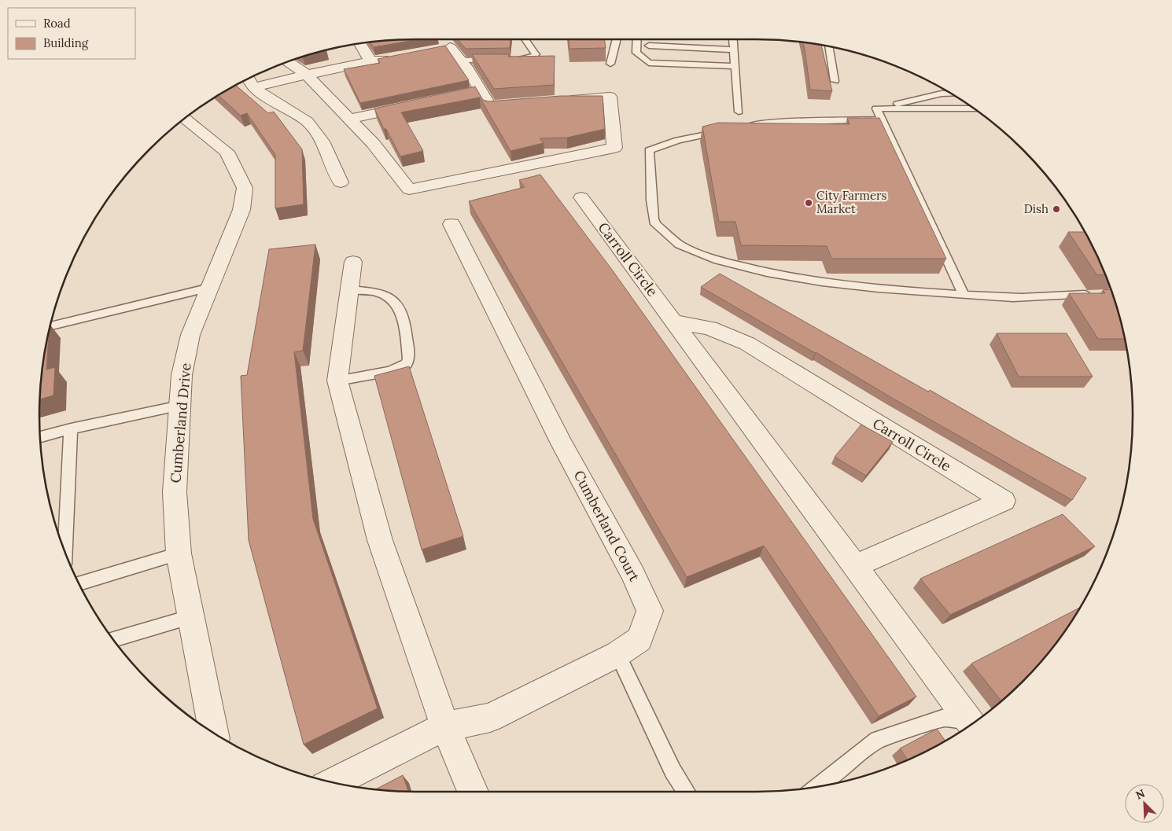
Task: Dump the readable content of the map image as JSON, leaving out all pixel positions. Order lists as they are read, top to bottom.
{
  "streets": {
    "street": ["Carroll Circle", "Cumberland Drive", "Cumberland Court"]
  },
  "places": ["City Farmers Market", "Dish"],
  "legend": ["Road", "Building"],
  "north": "top left"
}
